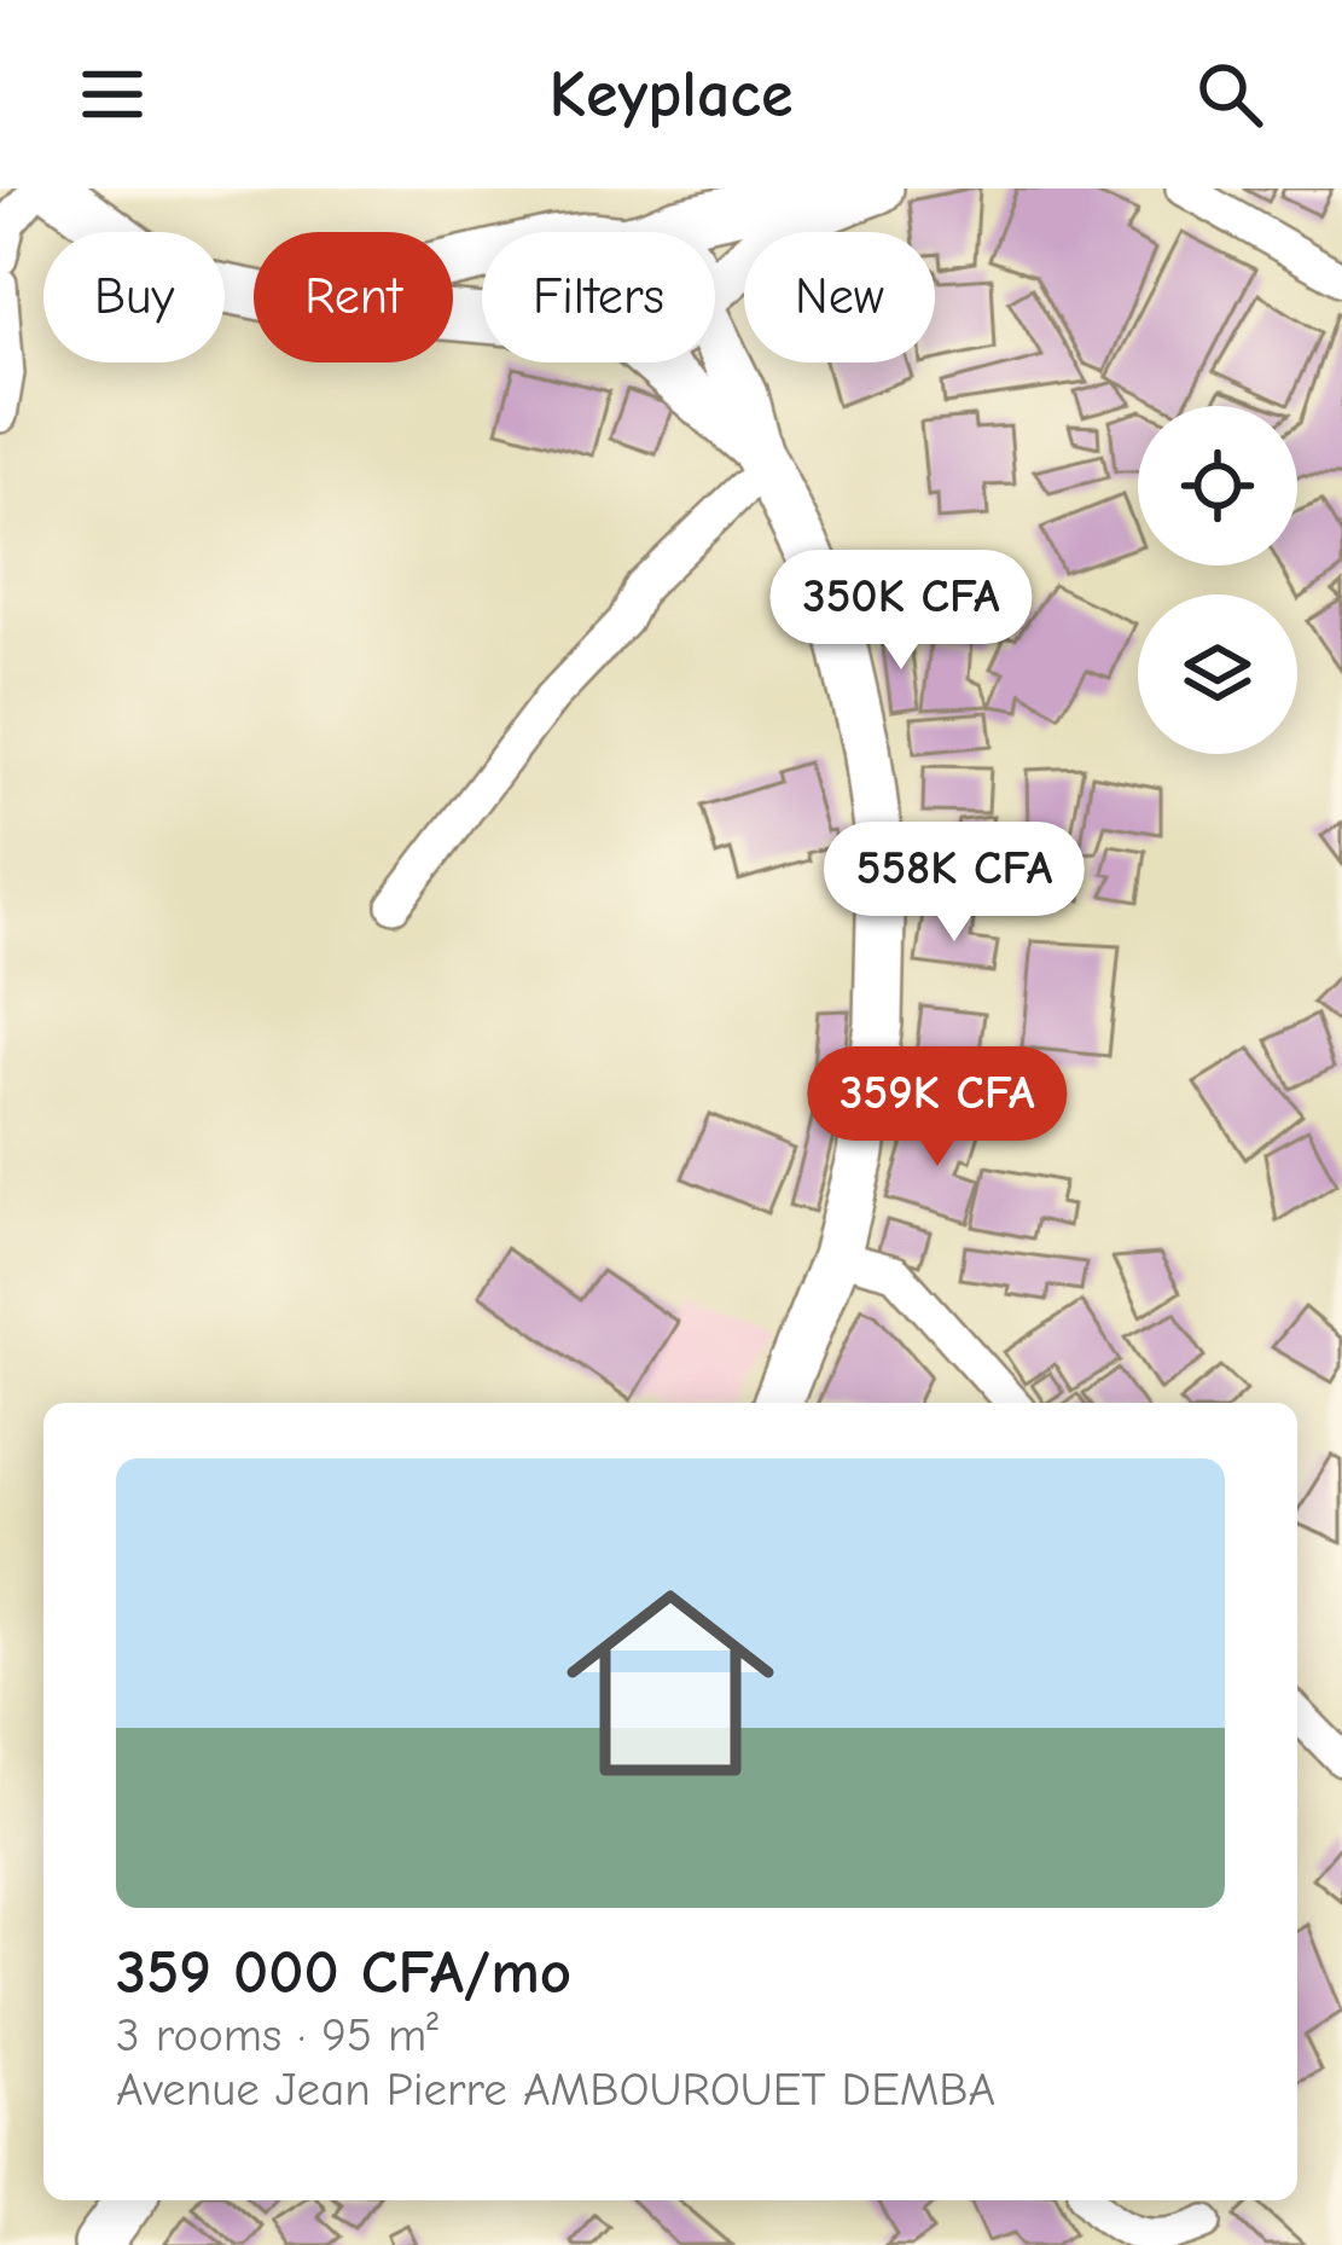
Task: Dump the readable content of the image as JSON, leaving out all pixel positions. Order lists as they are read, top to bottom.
{
  "page": {
    "header": "Keyplace",
    "chip": [
      "Buy",
      "Rent",
      "Filters",
      "New"
    ],
    "price": ["350K CFA", "558K CFA", "359K CFA"],
    "list": [
      {
        "name": "359 000 CFA/mo",
        "note": "3 rooms · 95 m² · Avenue Jean Pierre AMBOUROUET DEMBA"
      }
    ]
  }
}
